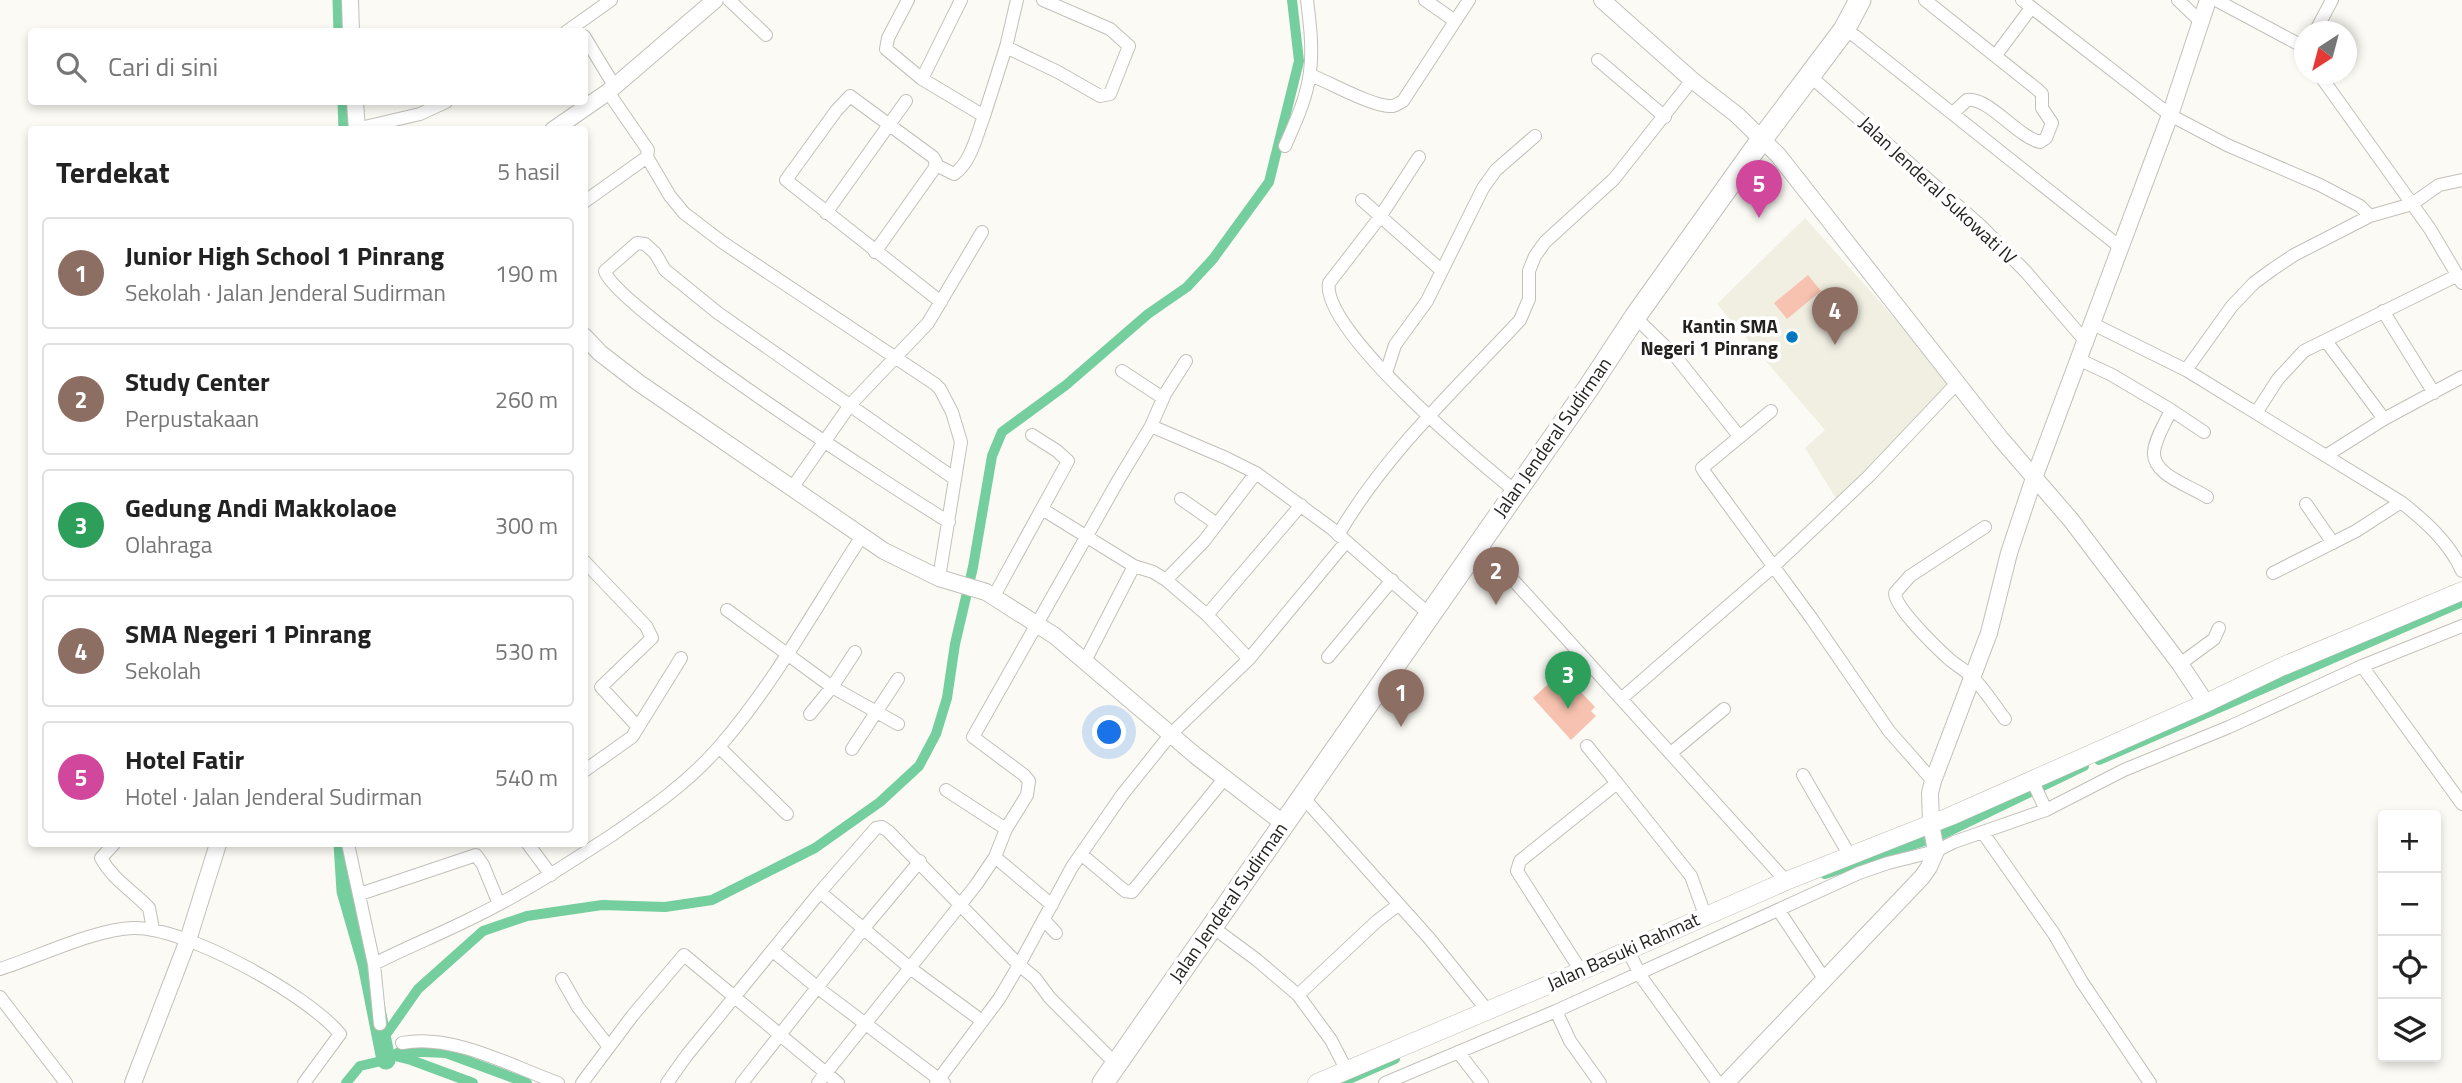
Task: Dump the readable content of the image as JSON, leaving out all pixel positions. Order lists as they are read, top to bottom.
{
  "streets": {
    "highway": ["Jalan Jenderal Sudirman"],
    "main road": ["Jalan Basuki Rahmat"],
    "street": ["Jalan Jenderal Sukowati IV"]
  },
  "crossings": [
    ["Jalan Jenderal Sukowati IV", "Jalan Jenderal Sudirman"]
  ],
  "places": ["Kantin SMA Negeri 1 Pinrang"],
  "north": "bottom left",
  "page": {
    "search": "Cari di sini",
    "heading": ["Terdekat", "5 hasil"],
    "pins": [
      "5",
      "4",
      "2",
      "3",
      "1"
    ],
    "list": [
      {
        "mark": "1",
        "name": "Junior High School 1 Pinrang",
        "note": "Sekolah · Jalan Jenderal Sudirman",
        "value": "190 m"
      },
      {
        "mark": "2",
        "name": "Study Center",
        "note": "Perpustakaan",
        "value": "260 m"
      },
      {
        "mark": "3",
        "name": "Gedung Andi Makkolaoe",
        "note": "Olahraga",
        "value": "300 m"
      },
      {
        "mark": "4",
        "name": "SMA Negeri 1 Pinrang",
        "note": "Sekolah",
        "value": "530 m"
      },
      {
        "mark": "5",
        "name": "Hotel Fatir",
        "note": "Hotel · Jalan Jenderal Sudirman",
        "value": "540 m"
      }
    ],
    "map_buttons": ["+", "−"]
  }
}
